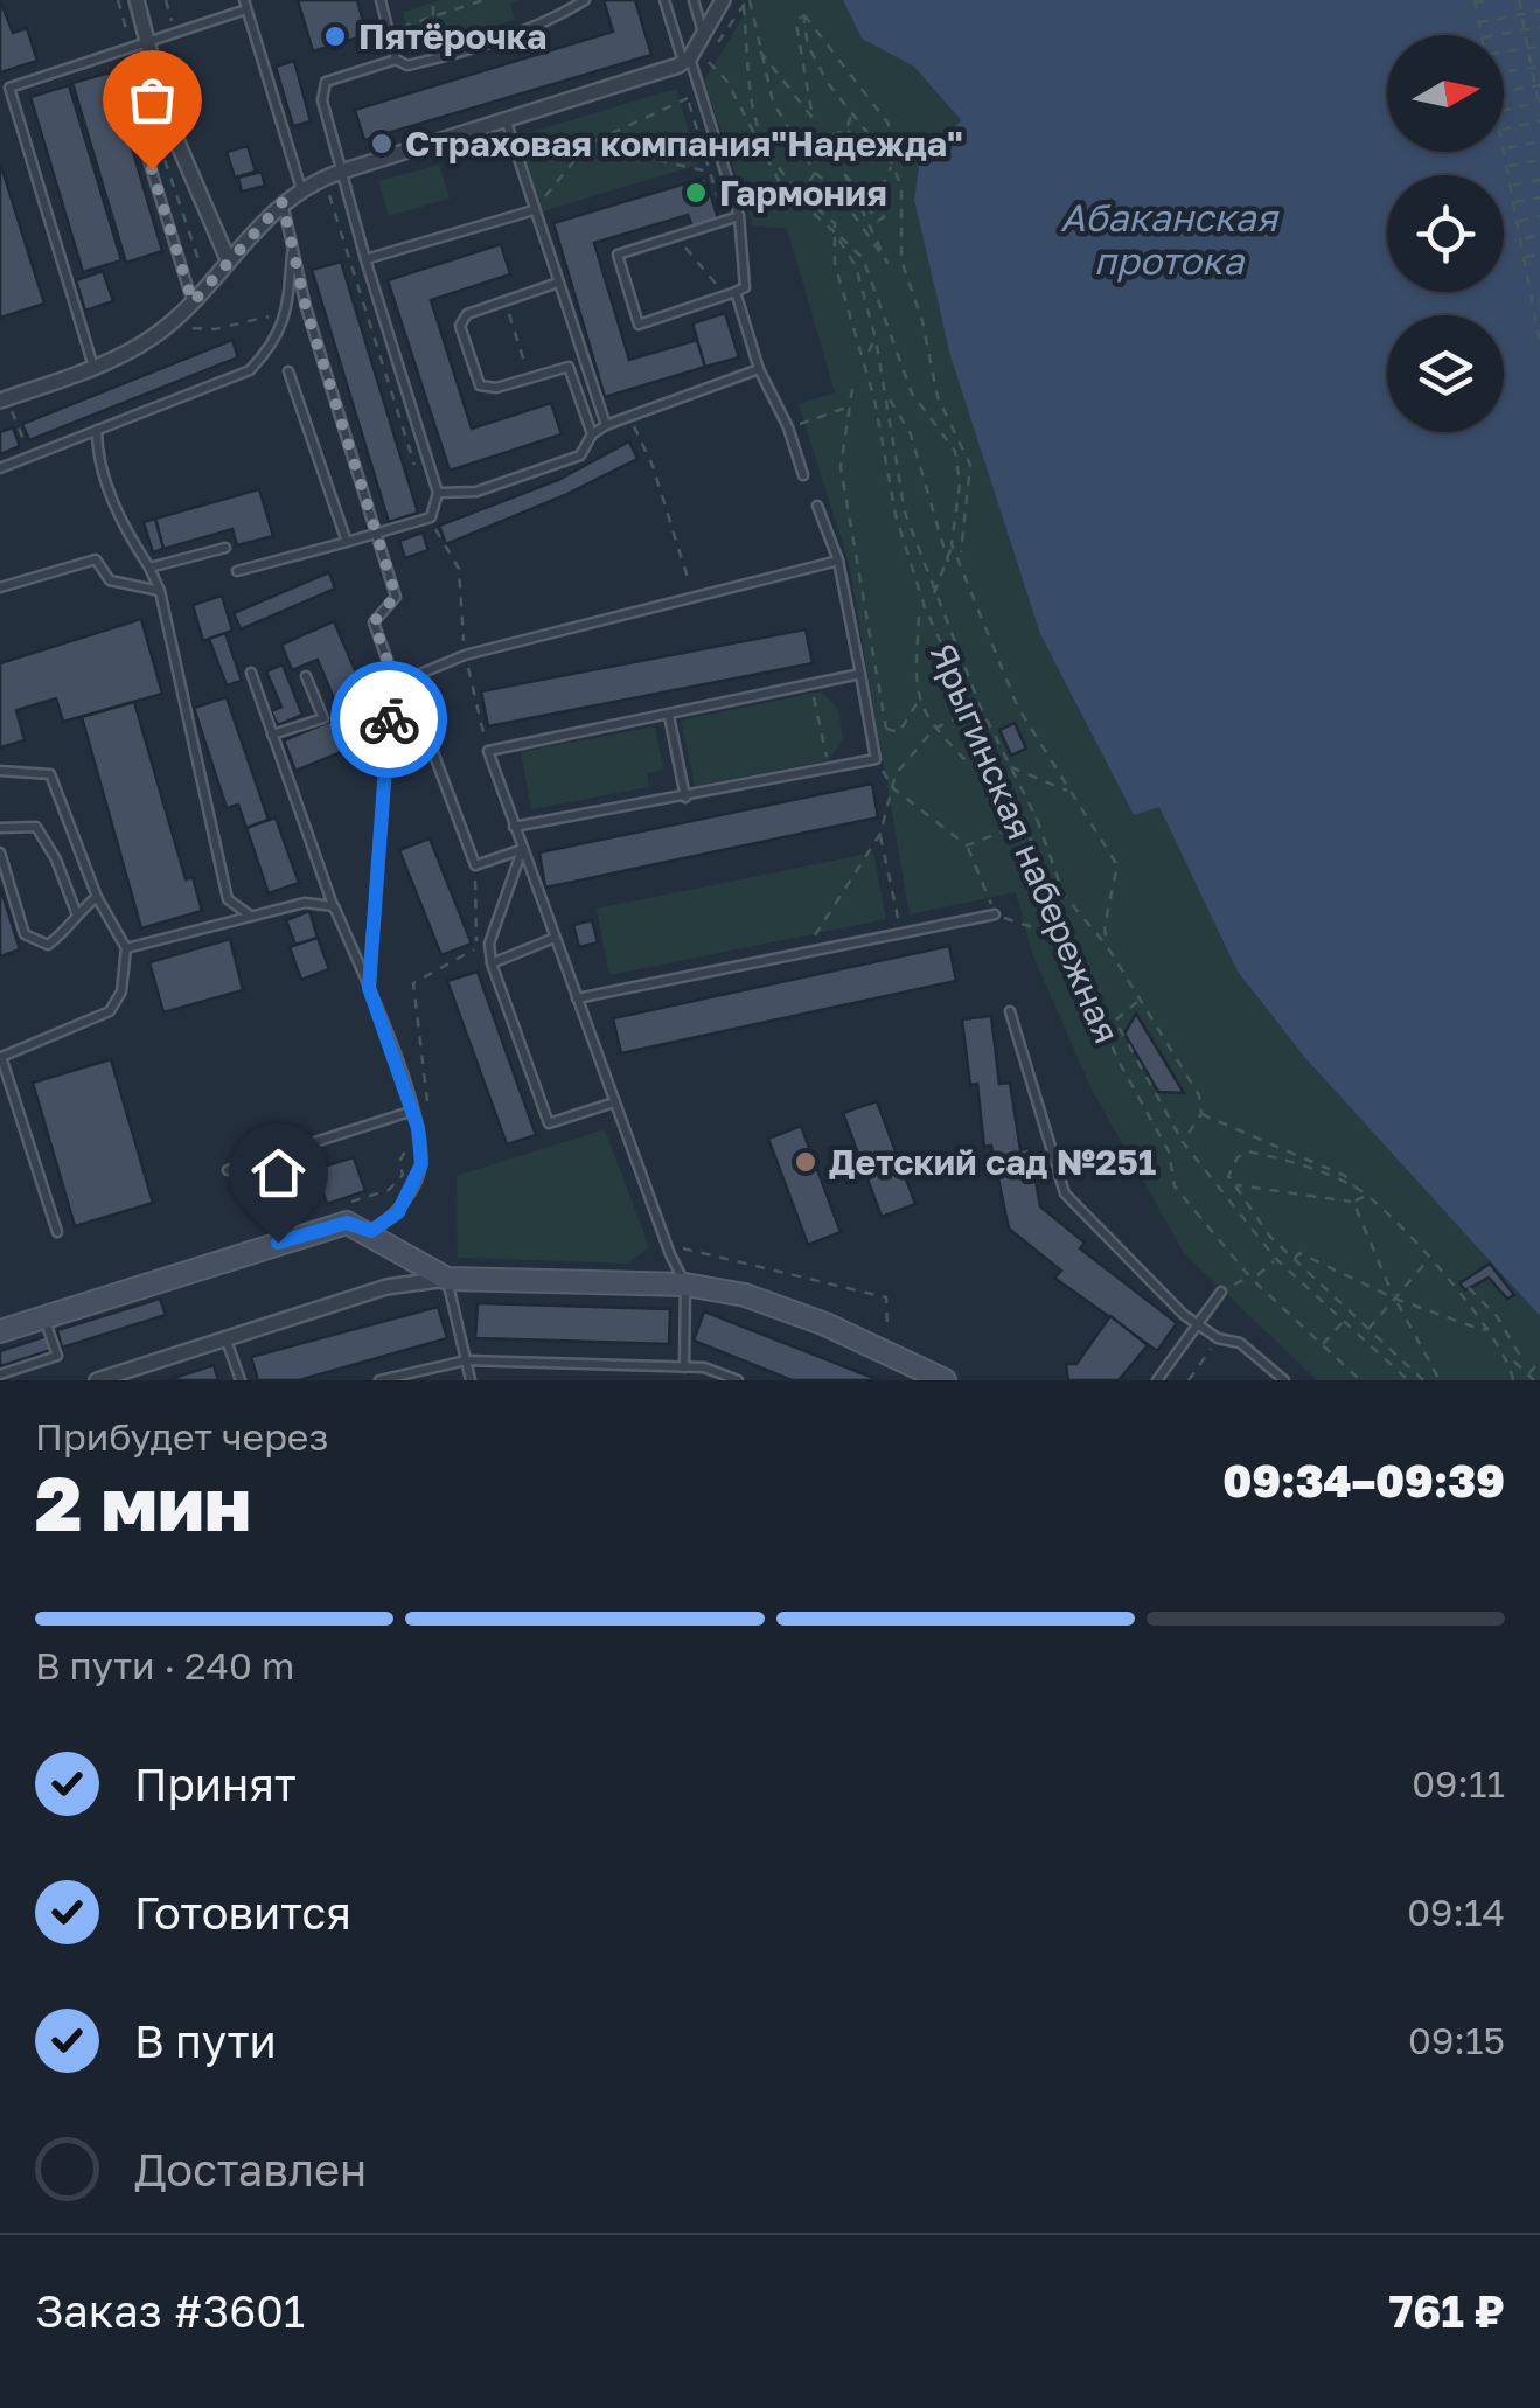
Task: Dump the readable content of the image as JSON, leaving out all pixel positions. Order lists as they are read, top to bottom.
{
  "streets": {
    "path": ["Ярыгинская набережная"]
  },
  "water": ["Абаканская протока"],
  "places": [
    "Пятёрочка",
    "Страховая компания\"Надежда\"",
    "Гармония",
    "Детский сад №251"
  ],
  "north": "right",
  "page": {
    "heading": ["2 мин", "Прибудет через", "09:34–09:39"],
    "panel": ["Заказ #3601", "761 ₽"],
    "bar": "В пути · 240 m",
    "list": [
      ["Принят", "09:11"],
      ["Готовится", "09:14"],
      ["В пути", "09:15"],
      "Доставлен"
    ]
  }
}
